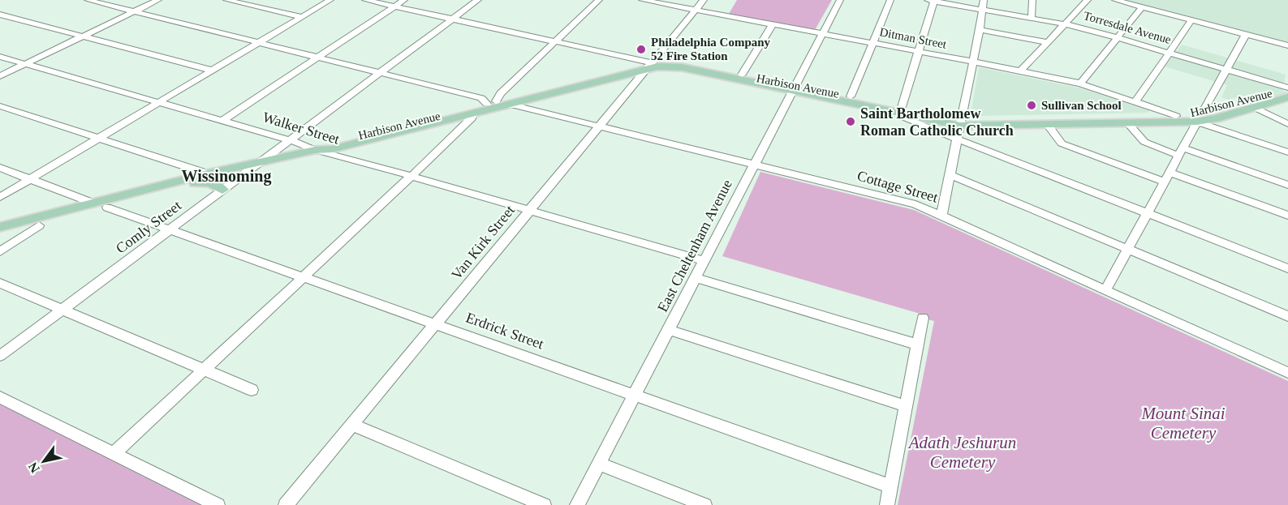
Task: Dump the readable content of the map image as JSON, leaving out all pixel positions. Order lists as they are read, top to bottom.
{
  "streets": {
    "main road": ["Harbison Avenue"],
    "street": [
      "Torresdale Avenue",
      "Ditman Street",
      "Walker Street",
      "Cottage Street",
      "Comly Street",
      "Van Kirk Street",
      "East Cheltenham Avenue",
      "Erdrick Street"
    ]
  },
  "crossings": [
    ["Torresdale Avenue", "Harbison Avenue"],
    ["Ditman Street", "Harbison Avenue"],
    ["Ditman Street", "Van Kirk Street"],
    ["Ditman Street", "East Cheltenham Avenue"],
    ["Harbison Avenue", "Walker Street"],
    ["Harbison Avenue", "Cottage Street"],
    ["Harbison Avenue", "Comly Street"],
    ["Harbison Avenue", "Van Kirk Street"],
    ["Harbison Avenue", "East Cheltenham Avenue"],
    ["Harbison Avenue", "Erdrick Street"],
    ["Walker Street", "Comly Street"],
    ["Walker Street", "Van Kirk Street"],
    ["Walker Street", "East Cheltenham Avenue"],
    ["Cottage Street", "Comly Street"],
    ["Cottage Street", "Van Kirk Street"],
    ["Cottage Street", "East Cheltenham Avenue"],
    ["Comly Street", "Erdrick Street"],
    ["Van Kirk Street", "Erdrick Street"],
    ["East Cheltenham Avenue", "Erdrick Street"]
  ],
  "districts": ["Wissinoming"],
  "parks": ["Mount Sinai Cemetery", "Adath Jeshurun Cemetery"],
  "places": ["Philadelphia Company 52 Fire Station", "Sullivan School", "Saint Bartholomew Roman Catholic Church"],
  "north": "bottom left"
}
